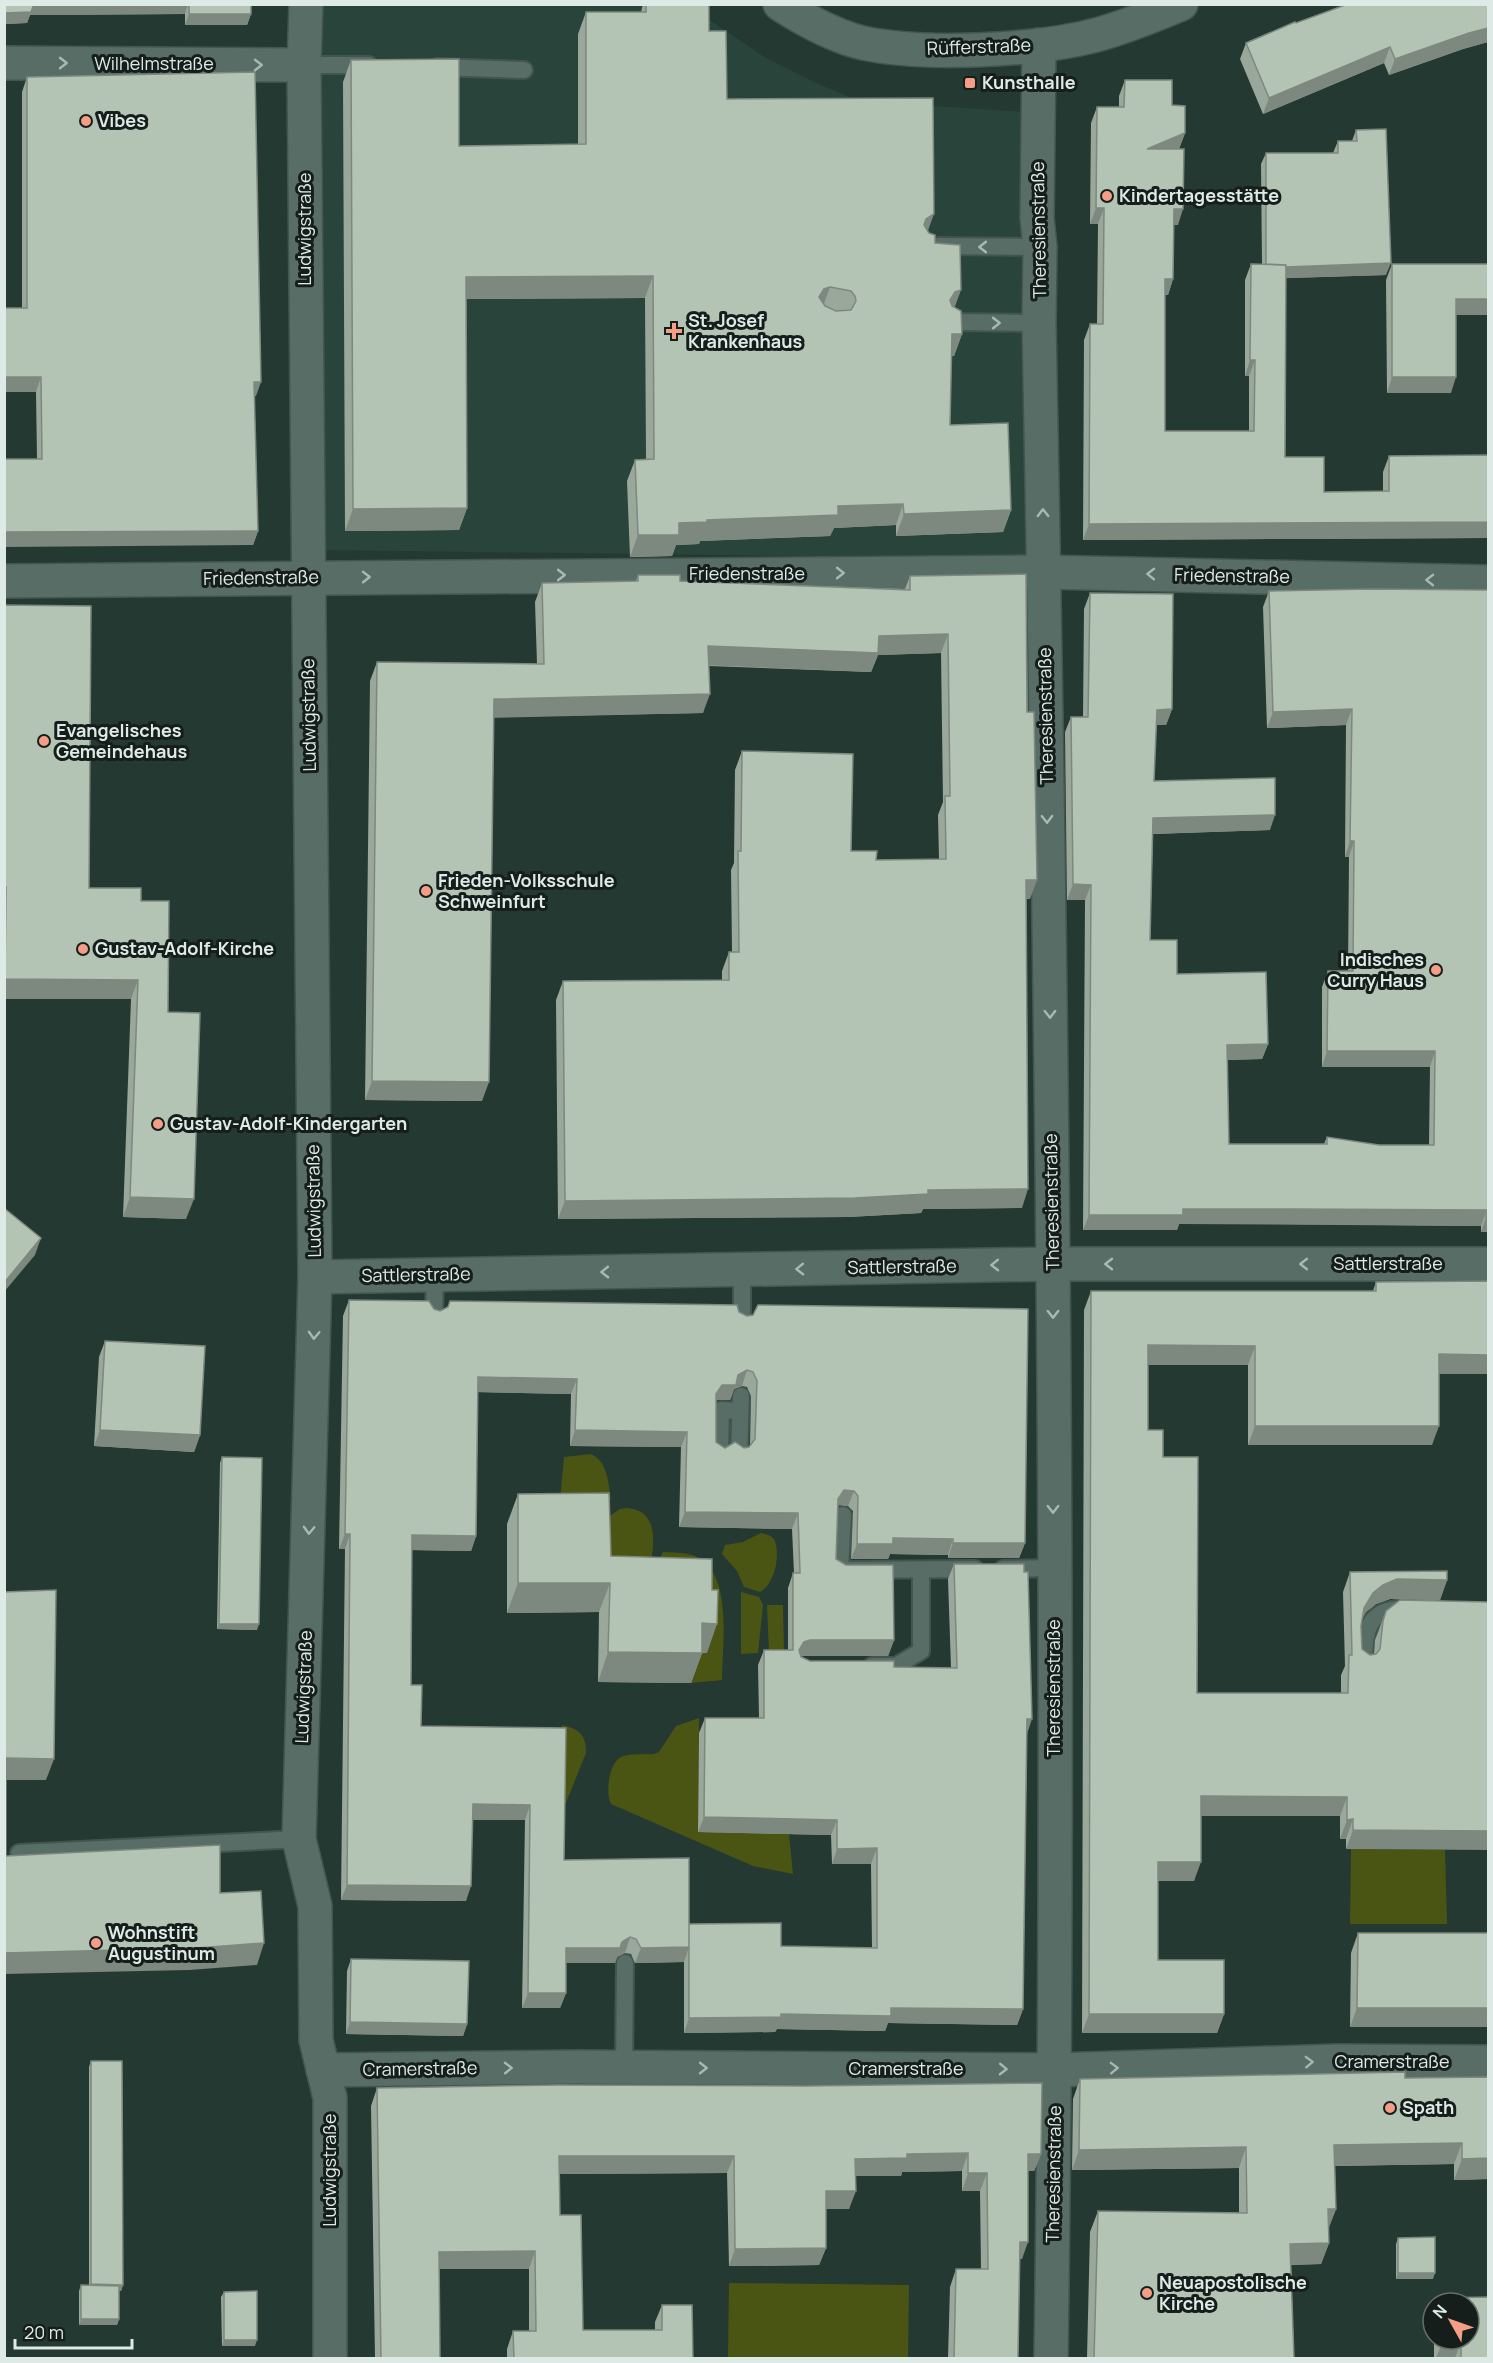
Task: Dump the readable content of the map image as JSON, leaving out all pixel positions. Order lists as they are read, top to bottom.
{
  "streets": {
    "street": [
      "Rüfferstraße",
      "Wilhelmstraße",
      "Ludwigstraße",
      "Theresienstraße",
      "Friedenstraße",
      "Sattlerstraße",
      "Cramerstraße"
    ]
  },
  "crossings": [
    ["Rüfferstraße", "Theresienstraße"],
    ["Wilhelmstraße", "Ludwigstraße"],
    ["Ludwigstraße", "Friedenstraße"],
    ["Ludwigstraße", "Sattlerstraße"],
    ["Ludwigstraße", "Cramerstraße"],
    ["Theresienstraße", "Friedenstraße"],
    ["Theresienstraße", "Sattlerstraße"],
    ["Theresienstraße", "Cramerstraße"]
  ],
  "one_way": ["Wilhelmstraße", "Sattlerstraße", "Cramerstraße"],
  "places": {
    "transit": ["Kunsthalle"],
    "other": [
      "Vibes",
      "Kindertagesstätte",
      "Evangelisches Gemeindehaus",
      "Frieden-Volksschule Schweinfurt",
      "Gustav-Adolf-Kirche",
      "Indisches Curry Haus",
      "Gustav-Adolf-Kindergarten",
      "Wohnstift Augustinum",
      "Spath",
      "Neuapostolische Kirche"
    ],
    "health": ["St. Josef Krankenhaus"]
  },
  "scale_bar": "20 m",
  "north": "top left"
}
